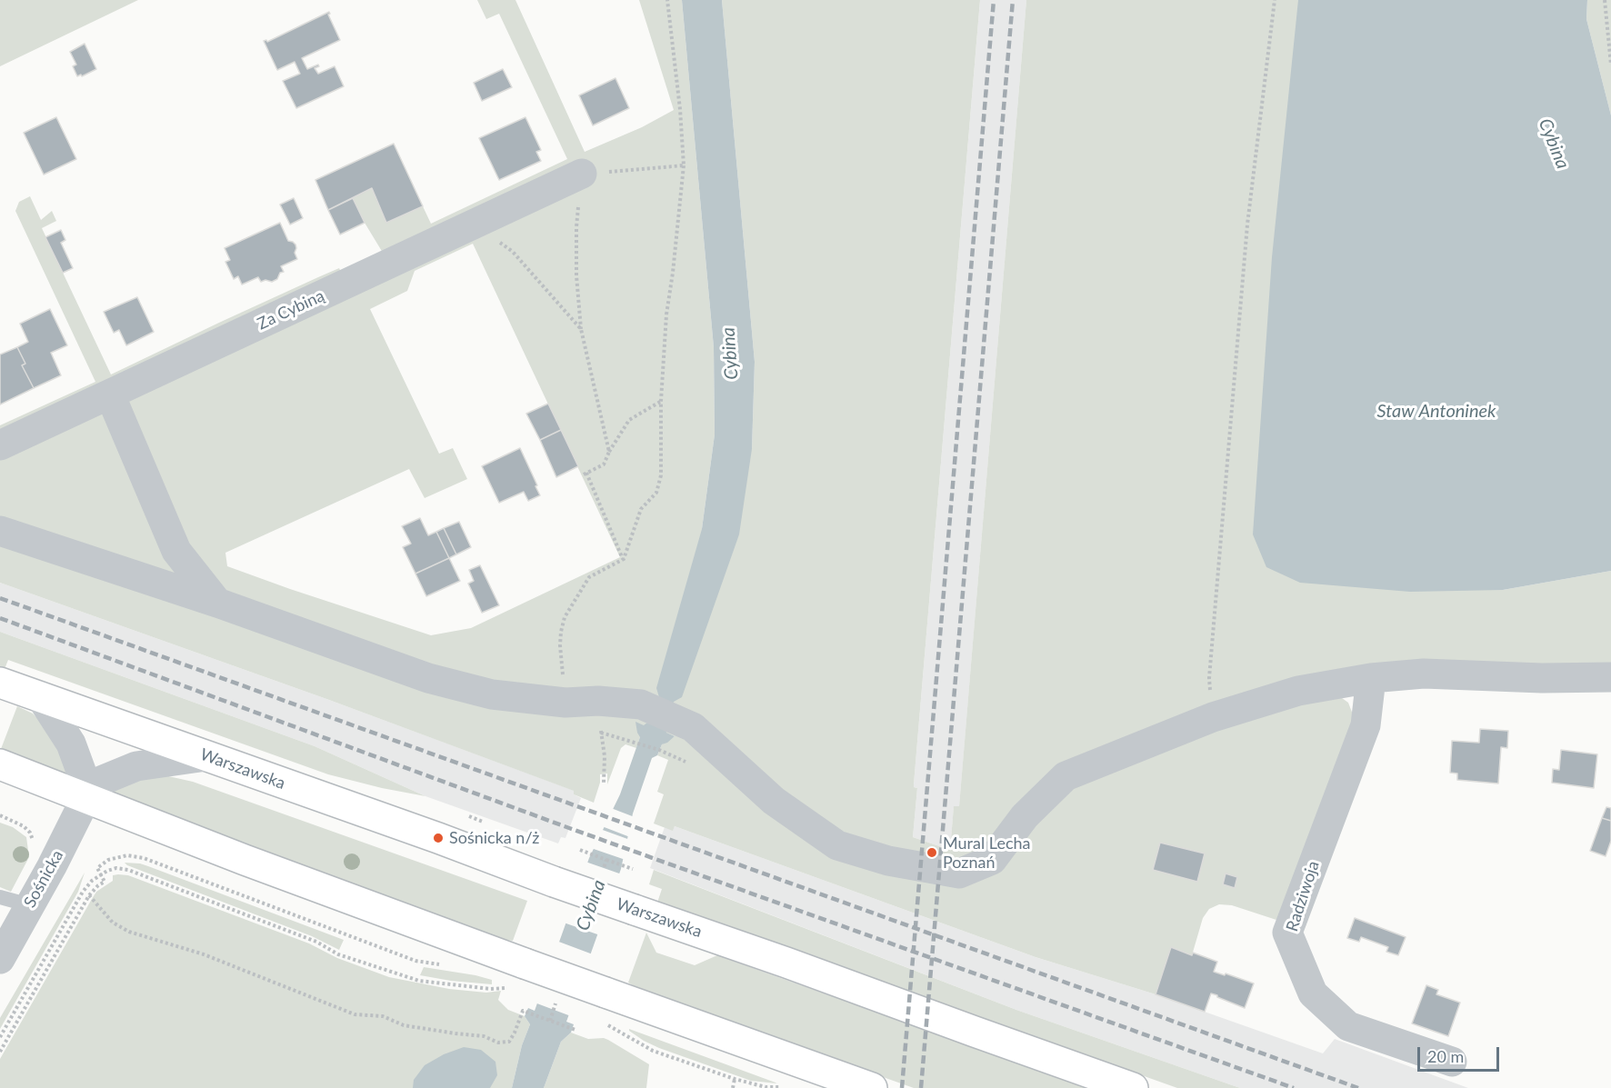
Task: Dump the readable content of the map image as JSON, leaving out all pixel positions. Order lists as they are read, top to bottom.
{
  "streets": {
    "main road": ["Warszawska"],
    "street": ["Za Cybiną", "Sośnicka", "Radziwoja"]
  },
  "crossings": [
    ["Warszawska", "Sośnicka"]
  ],
  "water": ["Cybina", "Staw Antoninek"],
  "places": ["Sośnicka n/ż", "Mural Lecha Poznań"],
  "scale_bar": "20 m"
}
